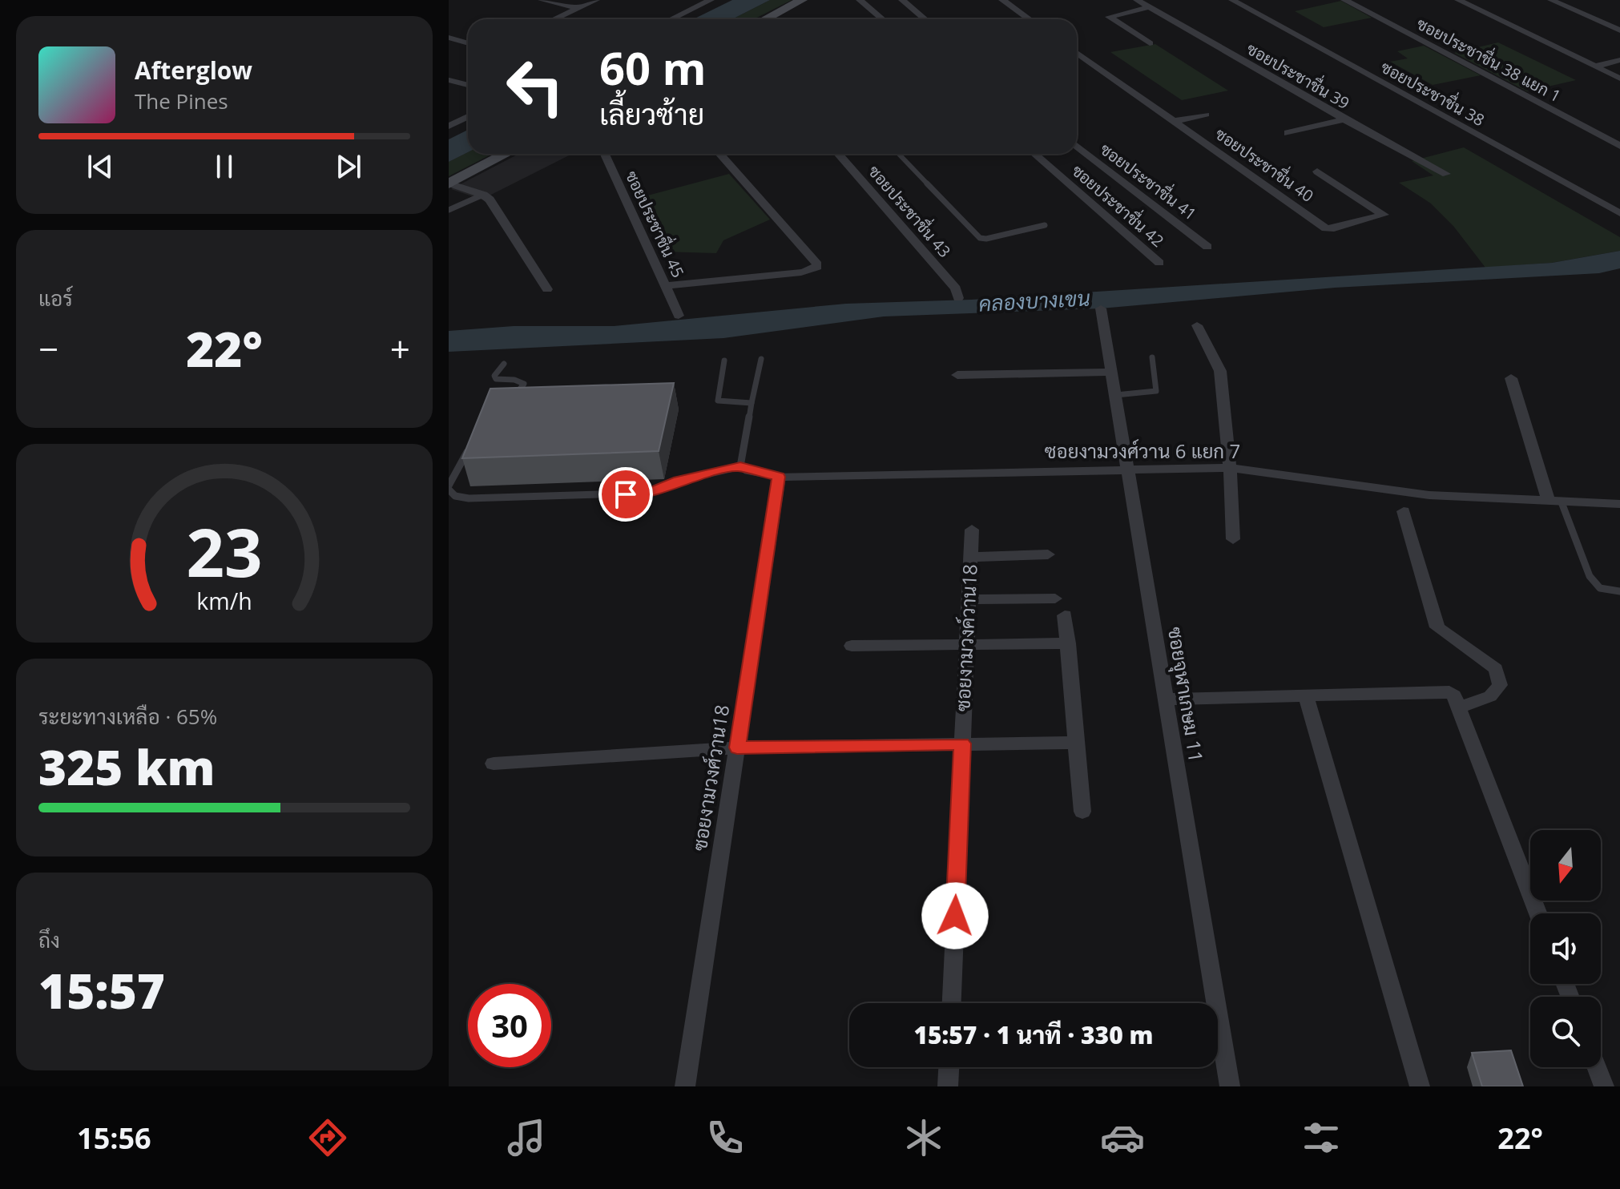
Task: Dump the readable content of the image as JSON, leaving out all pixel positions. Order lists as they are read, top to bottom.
{
  "streets": {
    "street": [
      "ซอยประชาชื่น 38 แยก 1",
      "ซอยประชาชื่น 39",
      "ซอยประชาชื่น 38",
      "ซอยประชาชื่น 40",
      "ซอยประชาชื่น 41",
      "ซอยประชาชื่น 42",
      "ซอยประชาชื่น 43",
      "ซอยประชาชื่น 45",
      "ซอยงามวงศ์วาน 6 แยก 7",
      "ซอยงามวงค์วาน18",
      "ซอยจุฬาเกษม 11",
      "ซอยงามวงศ์วาน18"
    ]
  },
  "crossings": [
    ["ซอยงามวงศ์วาน 6 แยก 7", "ซอยจุฬาเกษม 11"],
    ["ซอยงามวงศ์วาน 6 แยก 7", "ซอยงามวงศ์วาน18"]
  ],
  "water": ["คลองบางเขน"],
  "north": "bottom",
  "page": {
    "turn": ["60 m", "เลี้ยวซ้าย"],
    "song": ["Afterglow", "The Pines"],
    "tile": [
      "แอร์",
      ["ระยะทางเหลือ · 65%", "325 km"],
      ["ถึง", "15:57"]
    ],
    "heat": ["−", "22°", "+"],
    "limit": "30",
    "trip": "15:57 · 1 นาที · 330 m",
    "tabs": ["15:56", "22°"],
    "gauge": ["23", "km/h"]
  }
}
